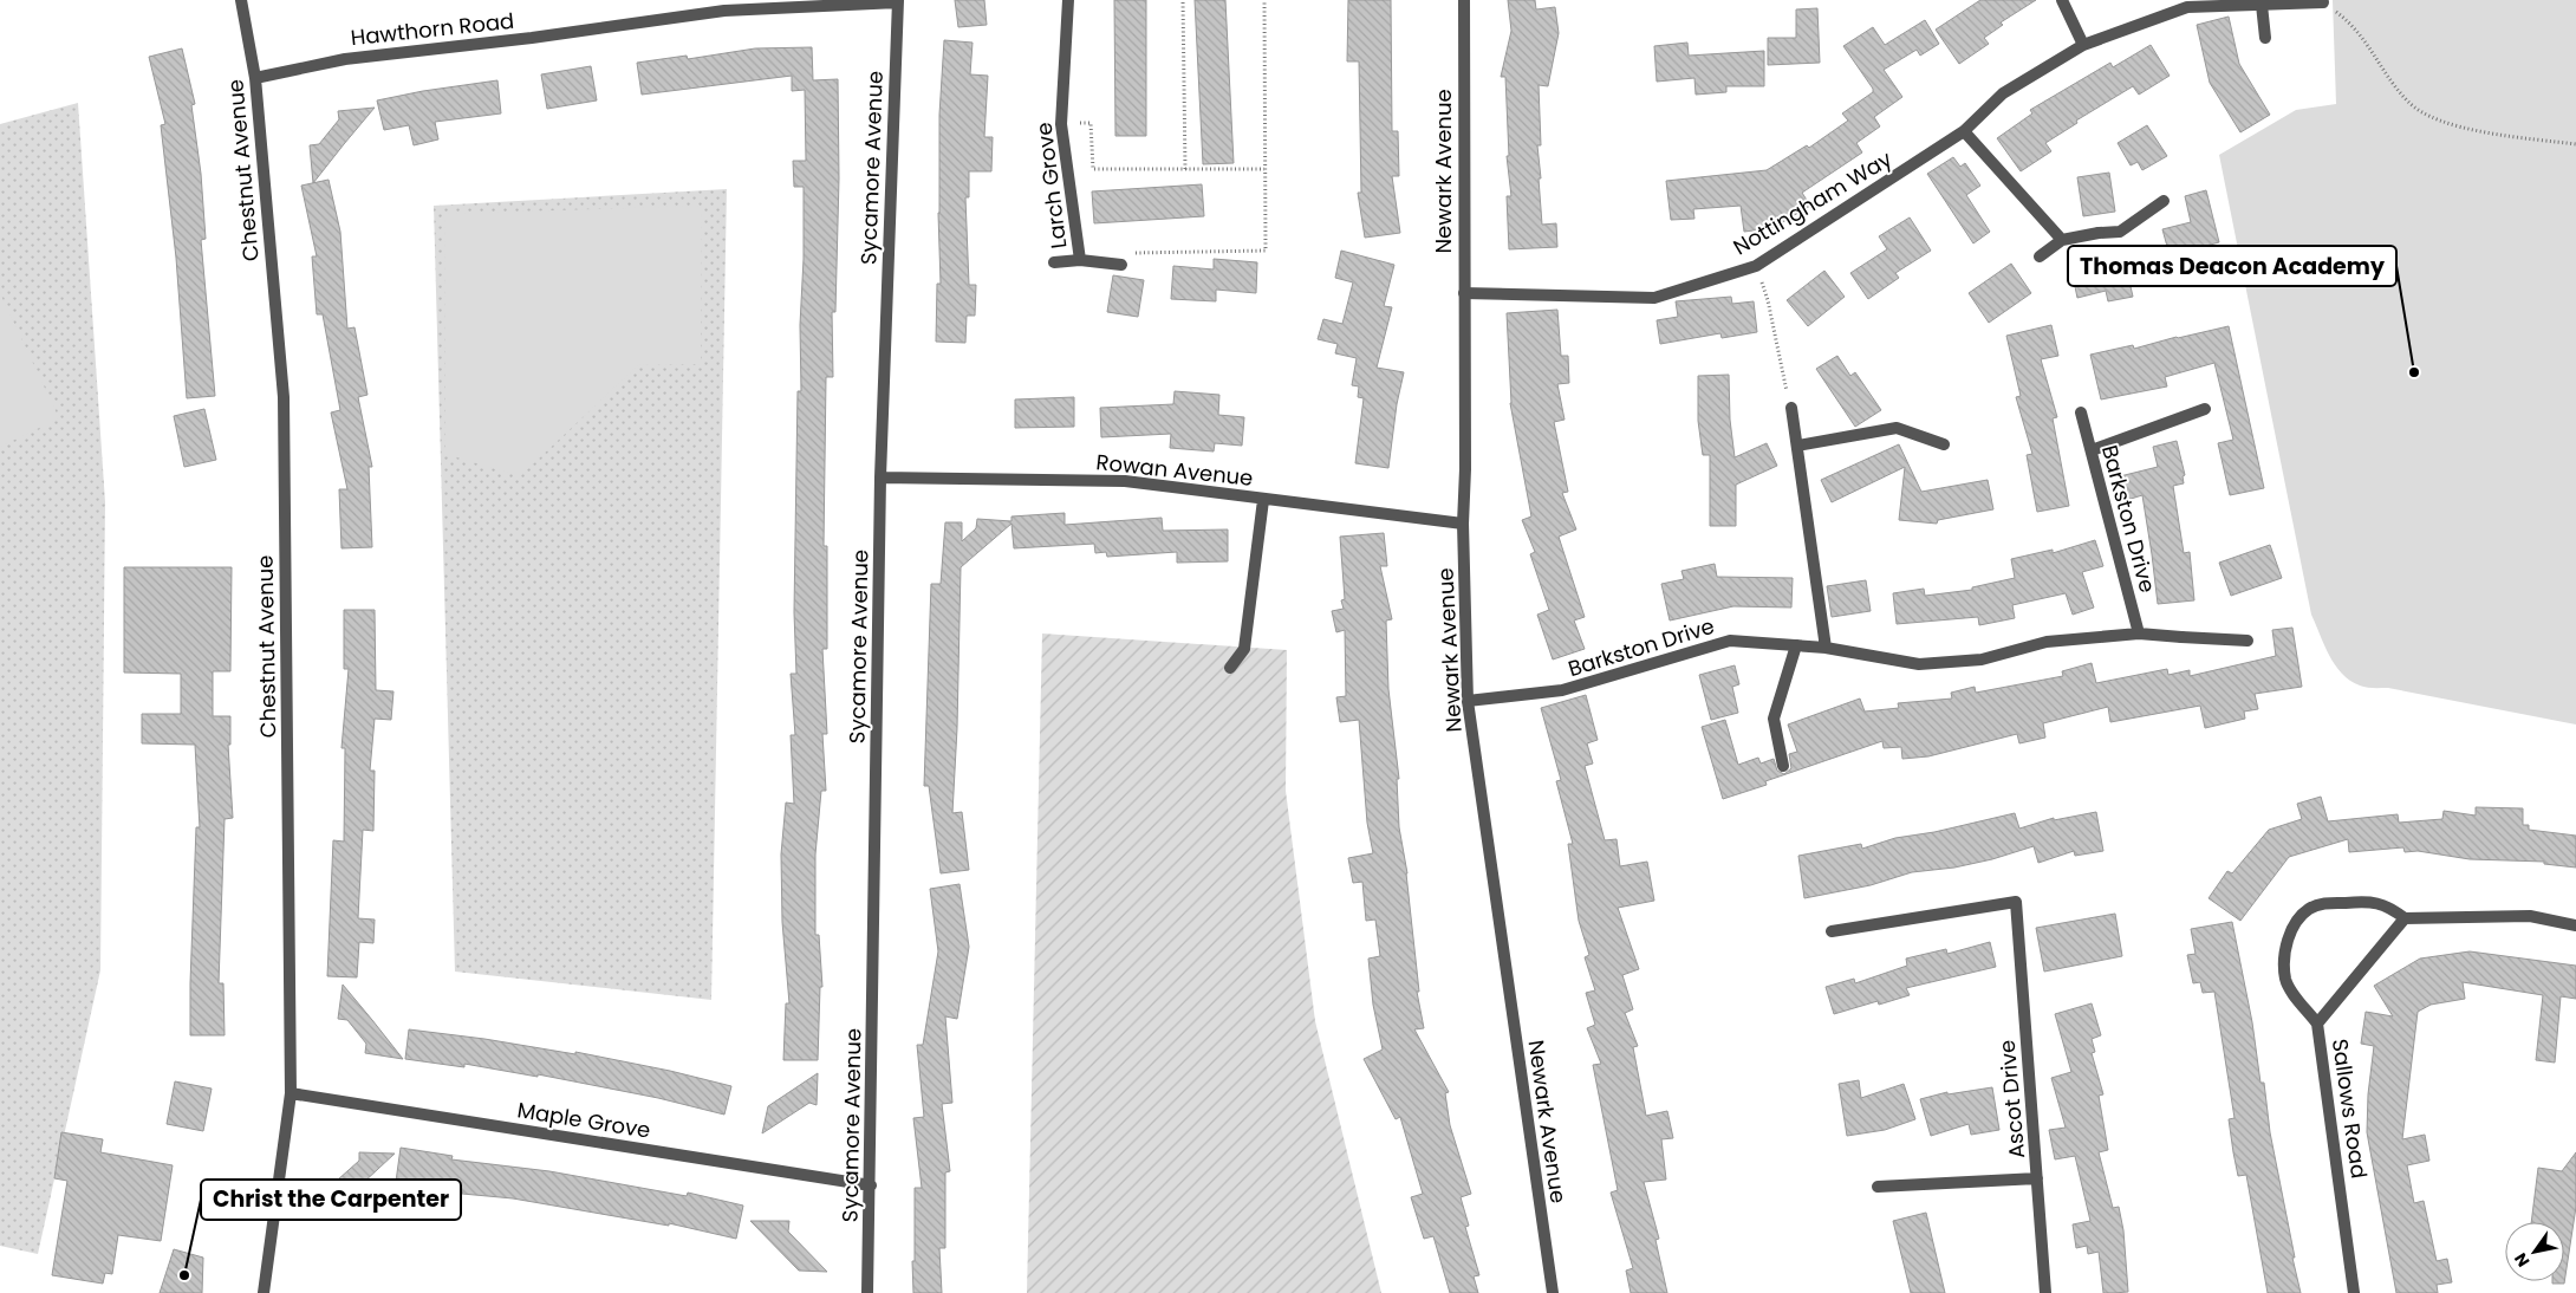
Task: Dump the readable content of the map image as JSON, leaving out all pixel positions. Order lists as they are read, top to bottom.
{
  "streets": {
    "street": [
      "Hawthorn Road",
      "Sycamore Avenue",
      "Chestnut Avenue",
      "Newark Avenue",
      "Larch Grove",
      "Nottingham Way",
      "Rowan Avenue",
      "Barkston Drive",
      "Ascot Drive",
      "Sallows Road",
      "Maple Grove"
    ]
  },
  "crossings": [
    ["Hawthorn Road", "Sycamore Avenue"],
    ["Hawthorn Road", "Chestnut Avenue"],
    ["Sycamore Avenue", "Rowan Avenue"],
    ["Sycamore Avenue", "Maple Grove"],
    ["Chestnut Avenue", "Maple Grove"],
    ["Newark Avenue", "Nottingham Way"],
    ["Newark Avenue", "Rowan Avenue"],
    ["Newark Avenue", "Barkston Drive"]
  ],
  "places": ["Thomas Deacon Academy", "Christ the Carpenter"],
  "north": "bottom left"
}
